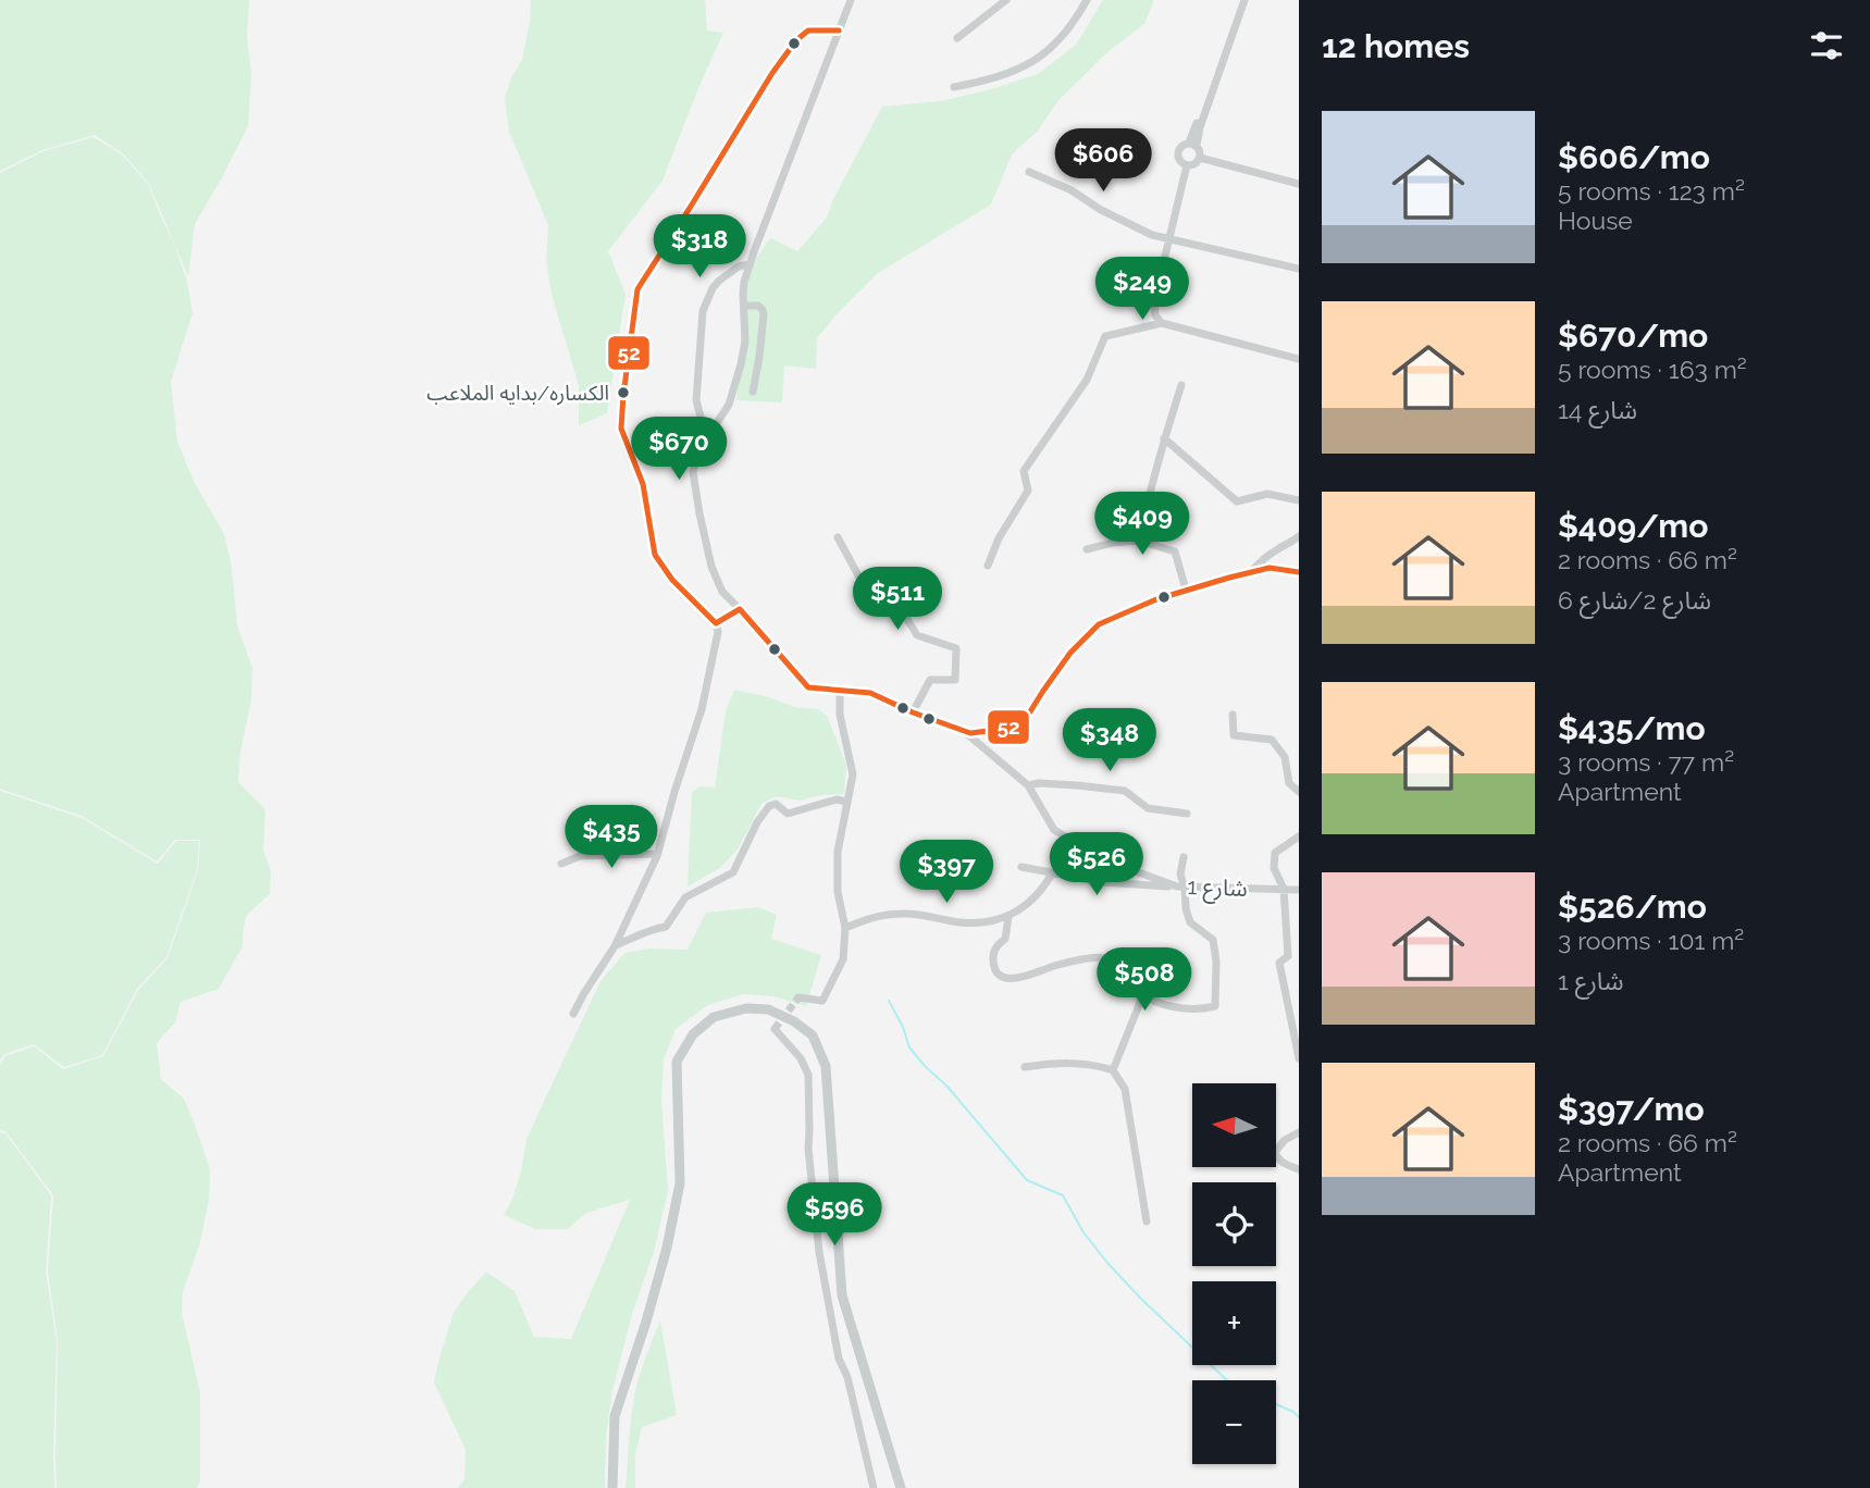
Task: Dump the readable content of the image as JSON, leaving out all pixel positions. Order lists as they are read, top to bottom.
{
  "streets": {
    "street": ["شارع 1"]
  },
  "places": ["الكساره/بدايه الملاعب"],
  "lines": ["transit line 52"],
  "north": "left",
  "page": {
    "heading": "12 homes",
    "list": [
      {
        "name": "$606/mo",
        "note": "5 rooms · 123 m² · House"
      },
      {
        "name": "$670/mo",
        "note": "5 rooms · 163 m² · شارع 14"
      },
      {
        "name": "$409/mo",
        "note": "2 rooms · 66 m² · شارع 2/شارع 6"
      },
      {
        "name": "$435/mo",
        "note": "3 rooms · 77 m² · Apartment"
      },
      {
        "name": "$526/mo",
        "note": "3 rooms · 101 m² · شارع 1"
      },
      {
        "name": "$397/mo",
        "note": "2 rooms · 66 m² · Apartment"
      }
    ],
    "price": [
      "$606",
      "$318",
      "$249",
      "$670",
      "$409",
      "$511",
      "$348",
      "$435",
      "$526",
      "$397",
      "$508",
      "$596"
    ],
    "map_buttons": ["+", "−"]
  }
}
